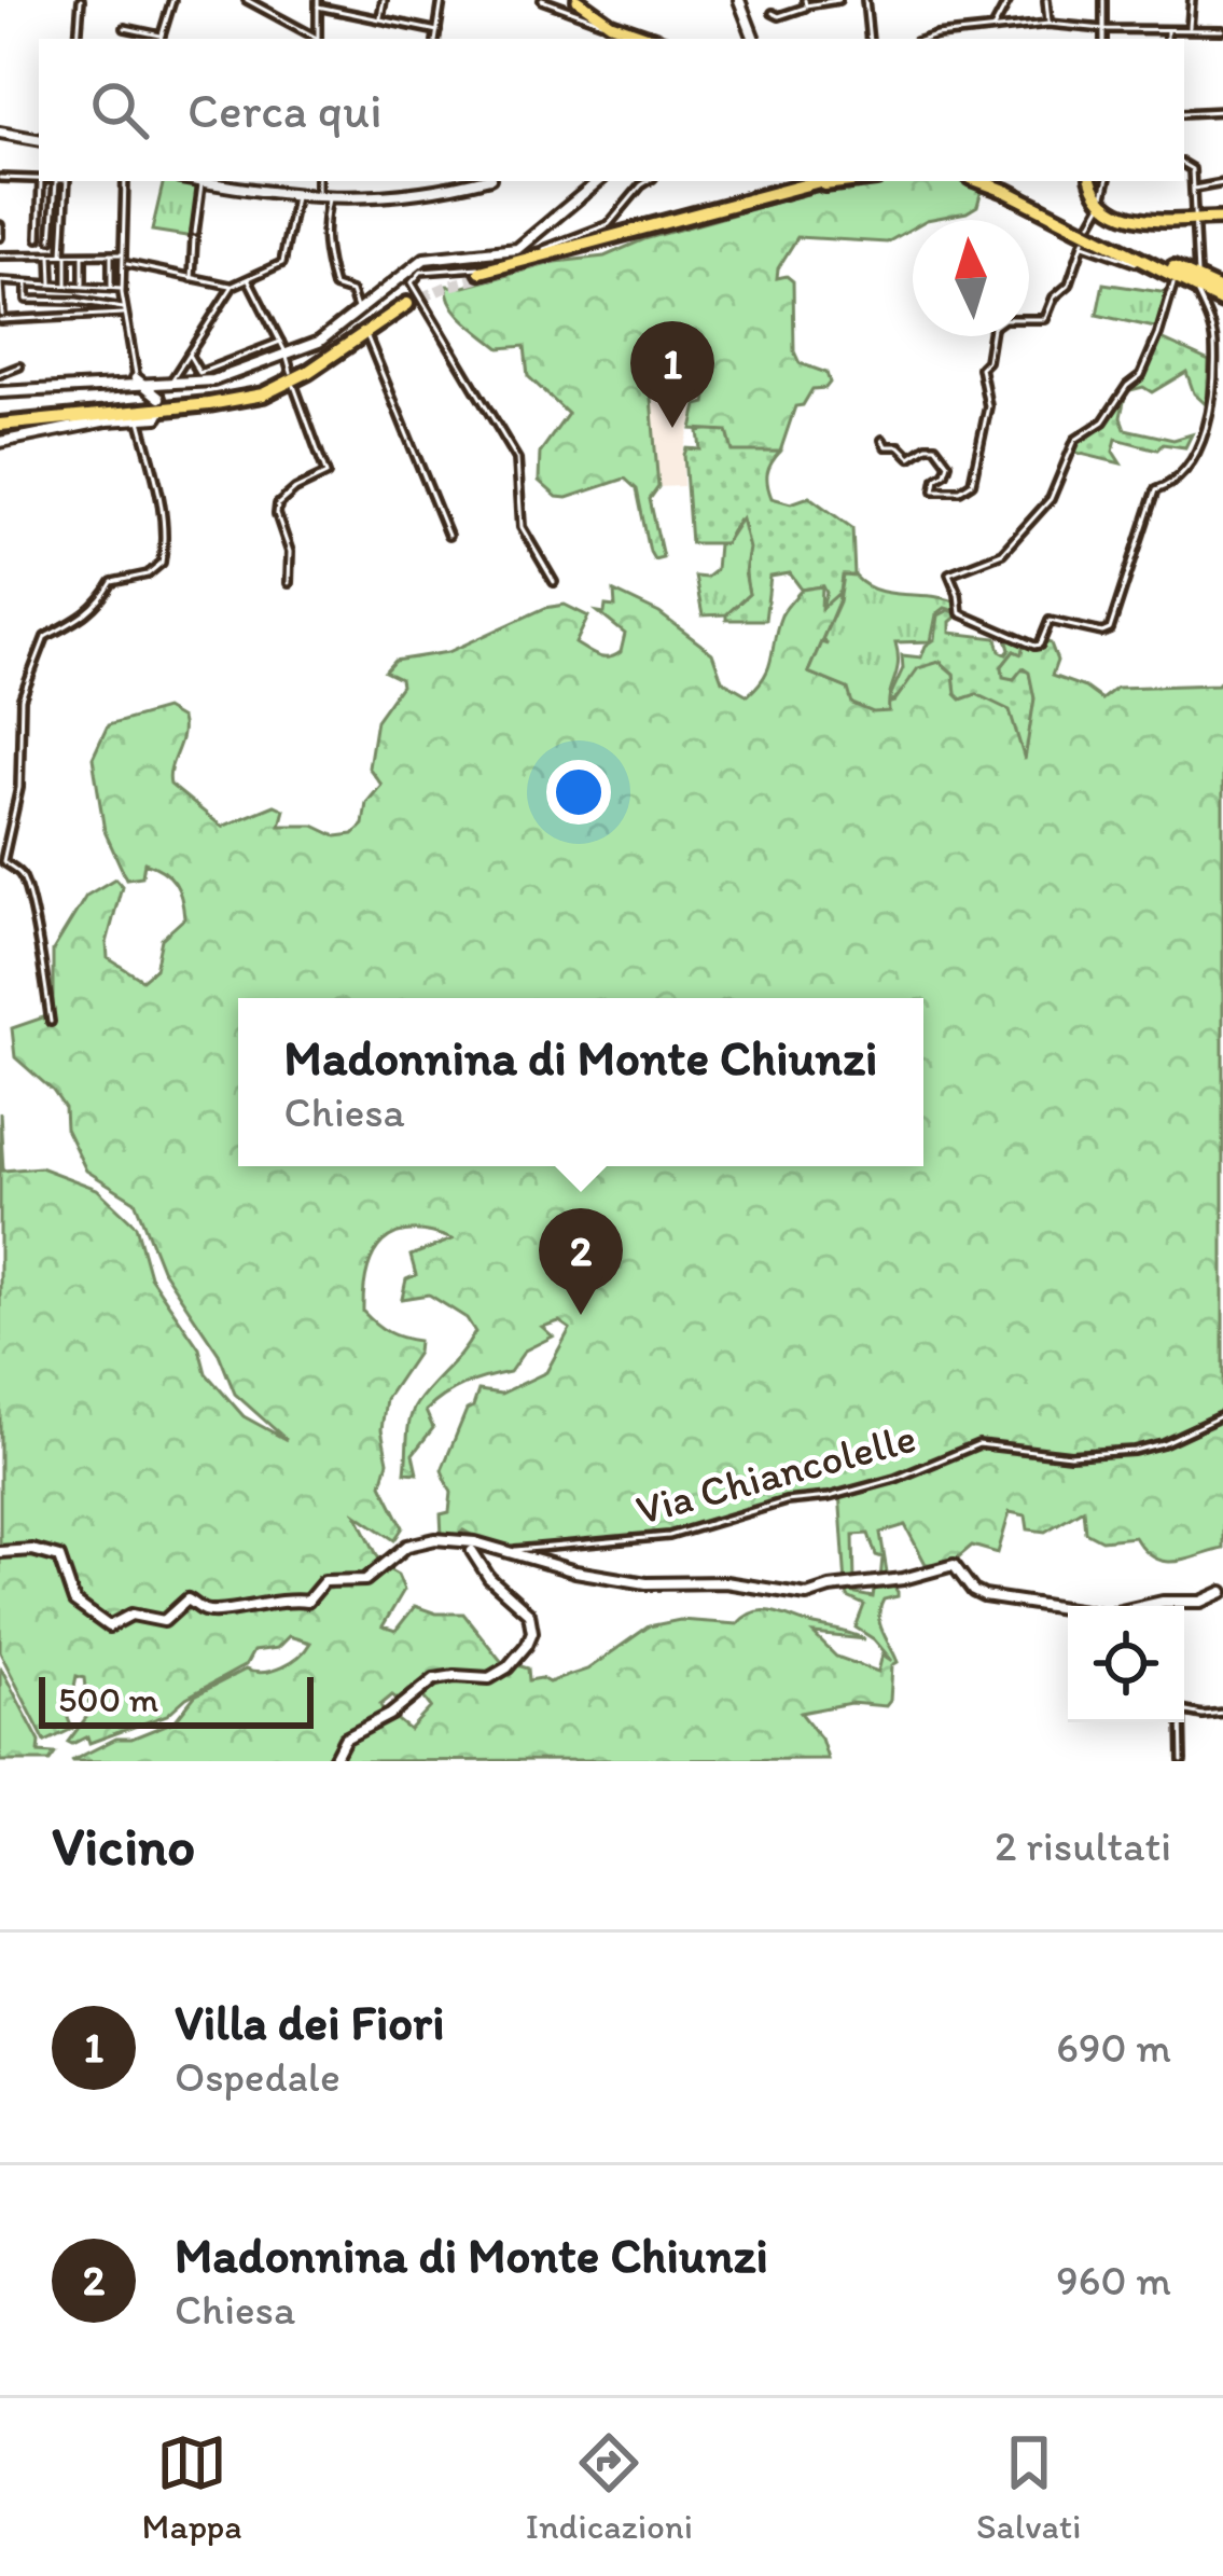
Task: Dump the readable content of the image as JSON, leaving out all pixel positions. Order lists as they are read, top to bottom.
{
  "streets": {
    "street": ["Via Chiancolelle"]
  },
  "scale_bar": "500 m",
  "north": "top",
  "page": {
    "search": "Cerca qui",
    "pins": ["1", "2"],
    "popup": ["Madonnina di Monte Chiunzi", "Chiesa"],
    "scale": "500 m",
    "heading": ["Vicino", "2 risultati"],
    "list": [
      {
        "mark": "1",
        "name": "Villa dei Fiori",
        "note": "Ospedale",
        "value": "690 m"
      },
      {
        "mark": "2",
        "name": "Madonnina di Monte Chiunzi",
        "note": "Chiesa",
        "value": "960 m"
      }
    ],
    "nav": ["Mappa", "Indicazioni", "Salvati"]
  }
}
